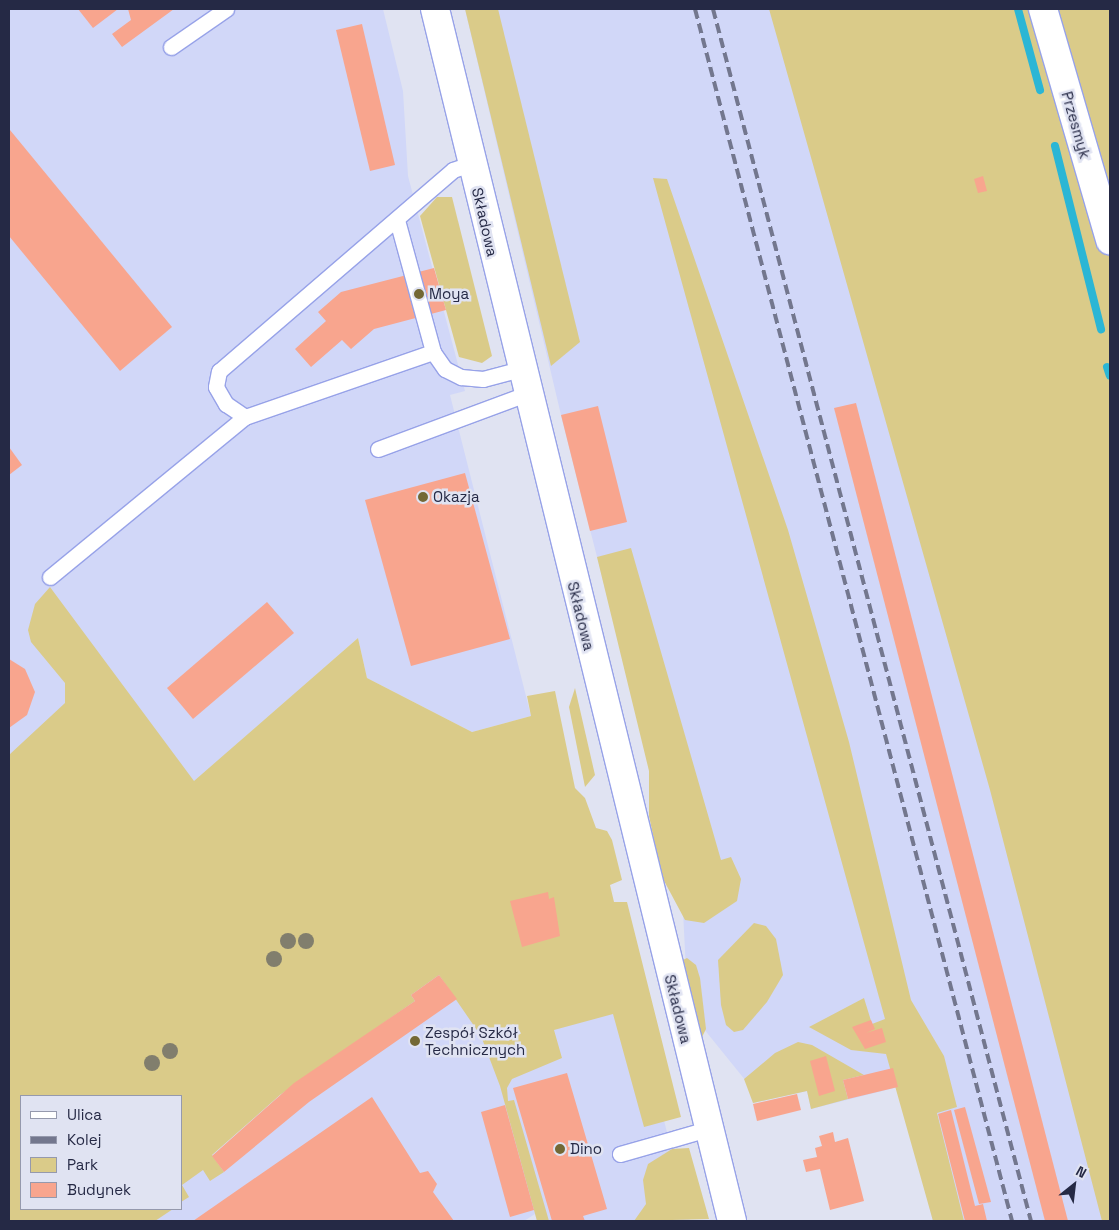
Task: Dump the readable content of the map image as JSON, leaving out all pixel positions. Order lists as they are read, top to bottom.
{
  "streets": {
    "street": ["Przesmyk", "Składowa"]
  },
  "places": [
    "Moya",
    "Okazja",
    "Zespół Szkół Technicznych",
    "Dino"
  ],
  "legend": [
    "Ulica",
    "Kolej",
    "Park",
    "Budynek"
  ],
  "north": "top right"
}
